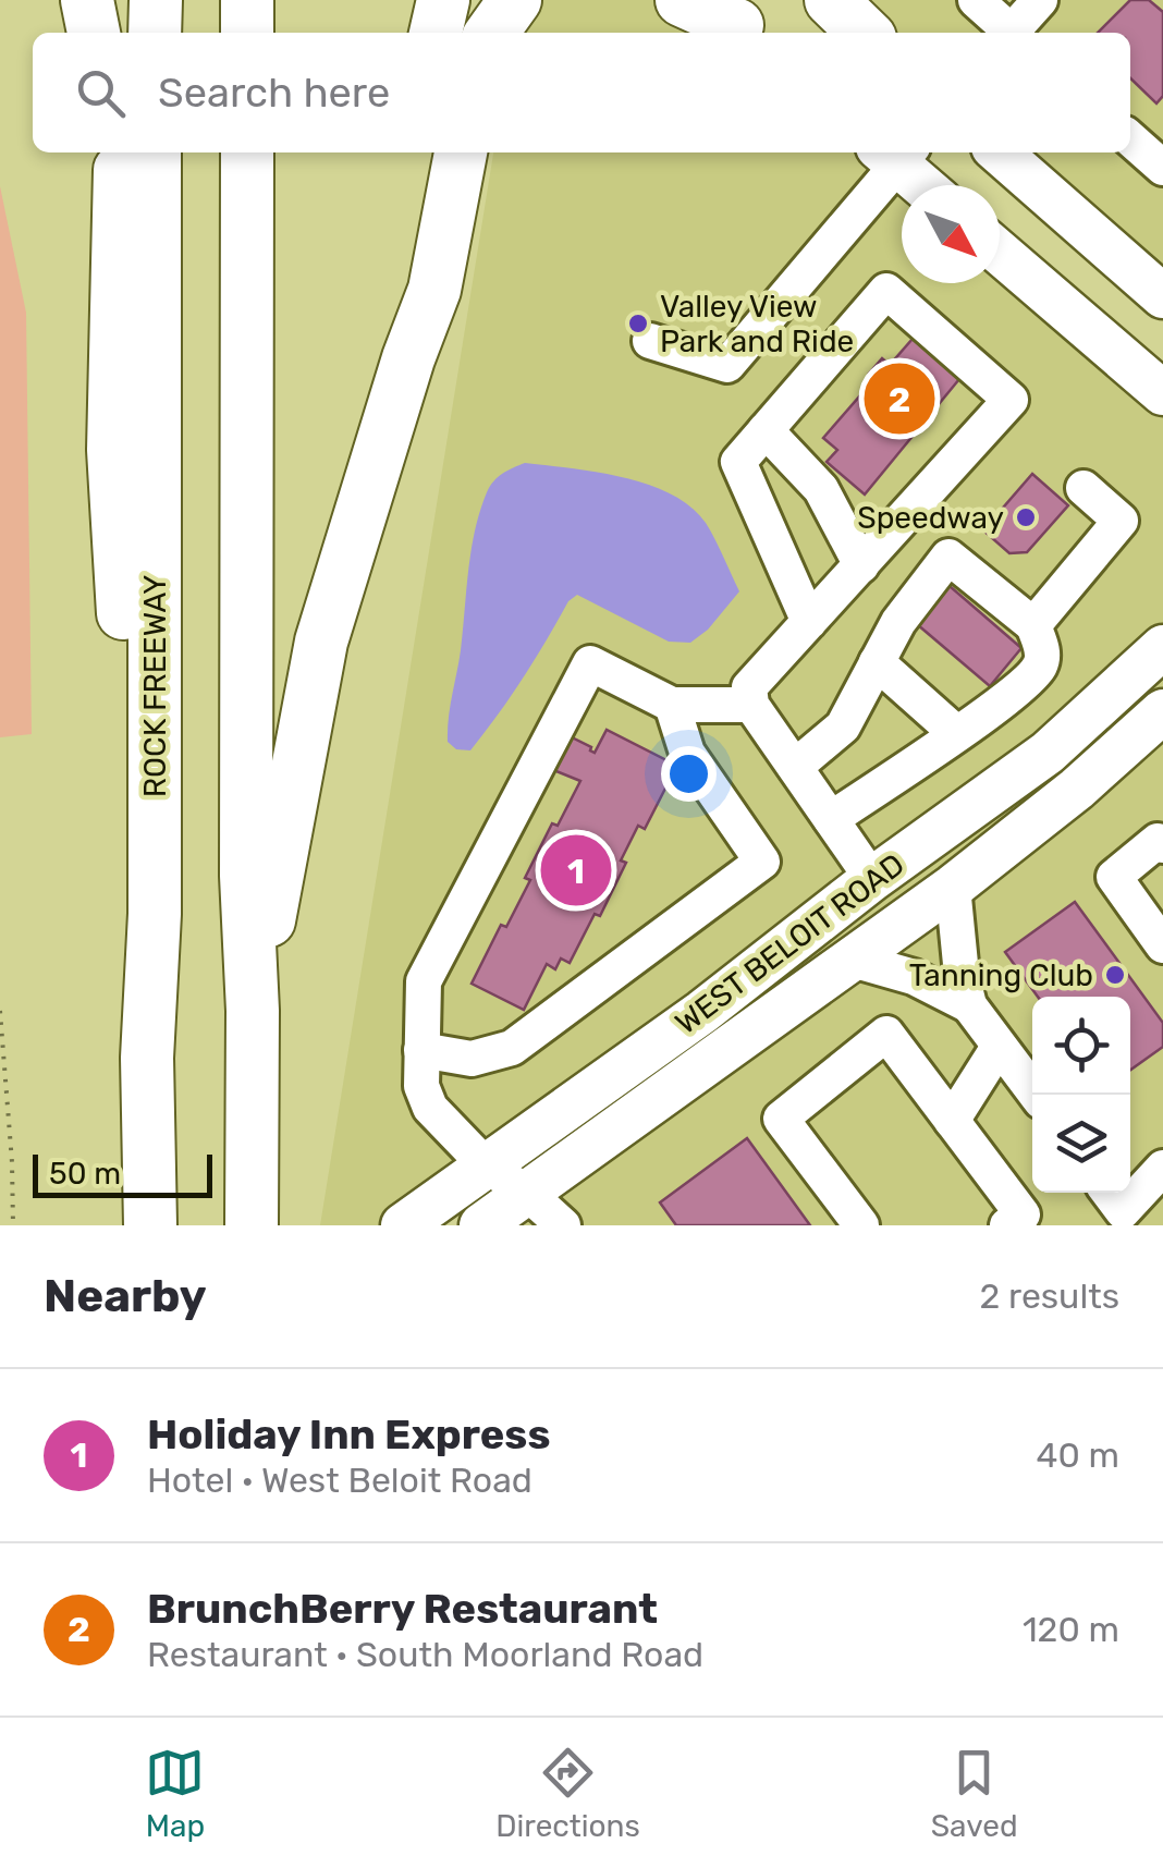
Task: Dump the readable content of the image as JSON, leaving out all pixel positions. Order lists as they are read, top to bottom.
{
  "streets": {
    "highway": ["ROCK FREEWAY"],
    "main road": ["WEST BELOIT ROAD"]
  },
  "places": ["Valley View Park and Ride", "Speedway", "Tanning Club"],
  "scale_bar": "50 m",
  "north": "bottom right",
  "page": {
    "search": "Search here",
    "pins": ["2", "1"],
    "scale": "50 m",
    "heading": ["Nearby", "2 results"],
    "list": [
      {
        "mark": "1",
        "name": "Holiday Inn Express",
        "note": "Hotel · West Beloit Road",
        "value": "40 m"
      },
      {
        "mark": "2",
        "name": "BrunchBerry Restaurant",
        "note": "Restaurant · South Moorland Road",
        "value": "120 m"
      }
    ],
    "nav": ["Map", "Directions", "Saved"]
  }
}
